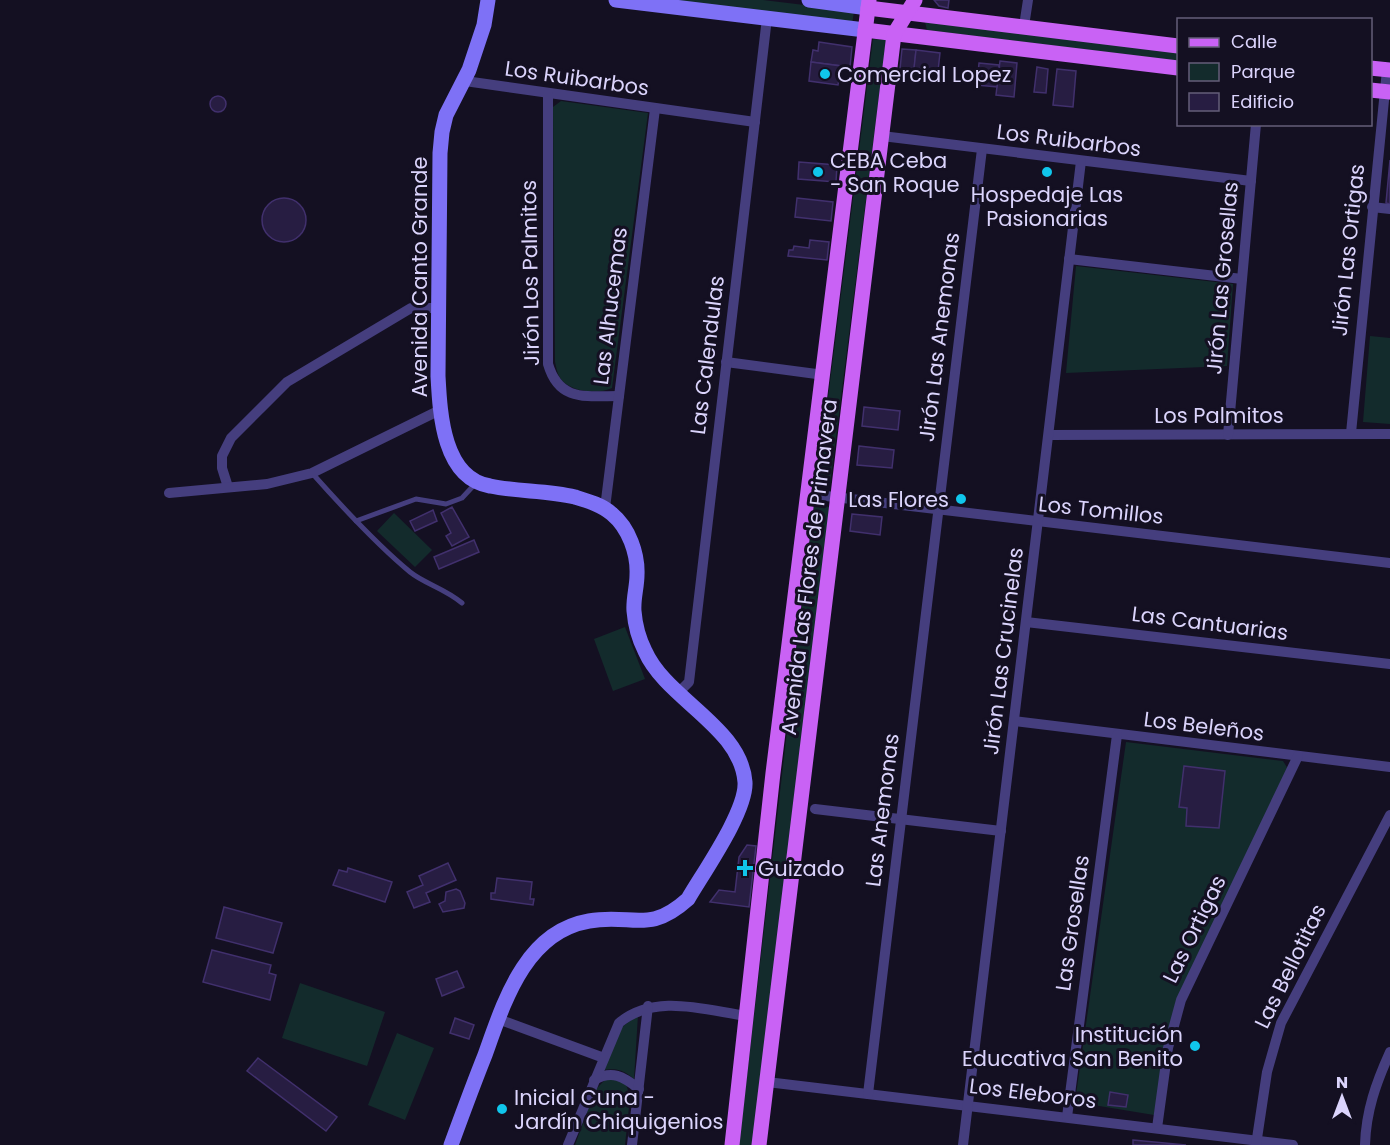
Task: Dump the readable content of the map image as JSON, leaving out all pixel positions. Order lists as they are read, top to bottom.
{
  "streets": {
    "main road": ["Avenida Las Flores de Primavera"],
    "street": [
      "Los Ruibarbos",
      "Jirón Las Ortigas",
      "Jirón Los Palmitos",
      "Avenida Canto Grande",
      "Jirón Las Grosellas",
      "Las Alhucemas",
      "Jirón Las Anemonas",
      "Las Calendulas",
      "Los Palmitos",
      "Los Tomillos",
      "Las Cantuarias",
      "Jirón Las Crucinelas",
      "Los Beleños",
      "Las Anemonas",
      "Las Grosellas",
      "Las Ortigas",
      "Las Bellotitas",
      "Los Eleboros"
    ]
  },
  "crossings": [
    ["Los Ruibarbos", "Jirón Los Palmitos"],
    ["Los Ruibarbos", "Avenida Canto Grande"],
    ["Los Ruibarbos", "Jirón Las Grosellas"],
    ["Los Ruibarbos", "Las Alhucemas"],
    ["Los Ruibarbos", "Jirón Las Anemonas"],
    ["Los Ruibarbos", "Las Calendulas"],
    ["Los Ruibarbos", "Avenida Las Flores de Primavera"],
    ["Los Ruibarbos", "Jirón Las Crucinelas"],
    ["Jirón Las Ortigas", "Los Palmitos"],
    ["Jirón Los Palmitos", "Las Alhucemas"],
    ["Jirón Las Grosellas", "Los Palmitos"],
    ["Jirón Las Anemonas", "Los Tomillos"],
    ["Jirón Las Anemonas", "Las Anemonas"],
    ["Los Palmitos", "Jirón Las Crucinelas"],
    ["Los Tomillos", "Avenida Las Flores de Primavera"],
    ["Los Tomillos", "Jirón Las Crucinelas"],
    ["Avenida Las Flores de Primavera", "Los Eleboros"],
    ["Las Cantuarias", "Jirón Las Crucinelas"],
    ["Jirón Las Crucinelas", "Los Beleños"],
    ["Jirón Las Crucinelas", "Los Eleboros"],
    ["Los Beleños", "Las Grosellas"],
    ["Los Beleños", "Las Ortigas"],
    ["Las Anemonas", "Los Eleboros"],
    ["Las Grosellas", "Los Eleboros"],
    ["Las Ortigas", "Los Eleboros"],
    ["Las Bellotitas", "Los Eleboros"]
  ],
  "places": {
    "other": [
      "Comercial Lopez",
      "CEBA Ceba - San Roque",
      "Hospedaje Las Pasionarias",
      "Las Flores",
      "Institución Educativa San Benito",
      "Inicial Cuna - Jardín Chiquigenios"
    ],
    "health": ["Guizado"]
  },
  "legend": ["Calle", "Parque", "Edificio"],
  "north": "top"
}
